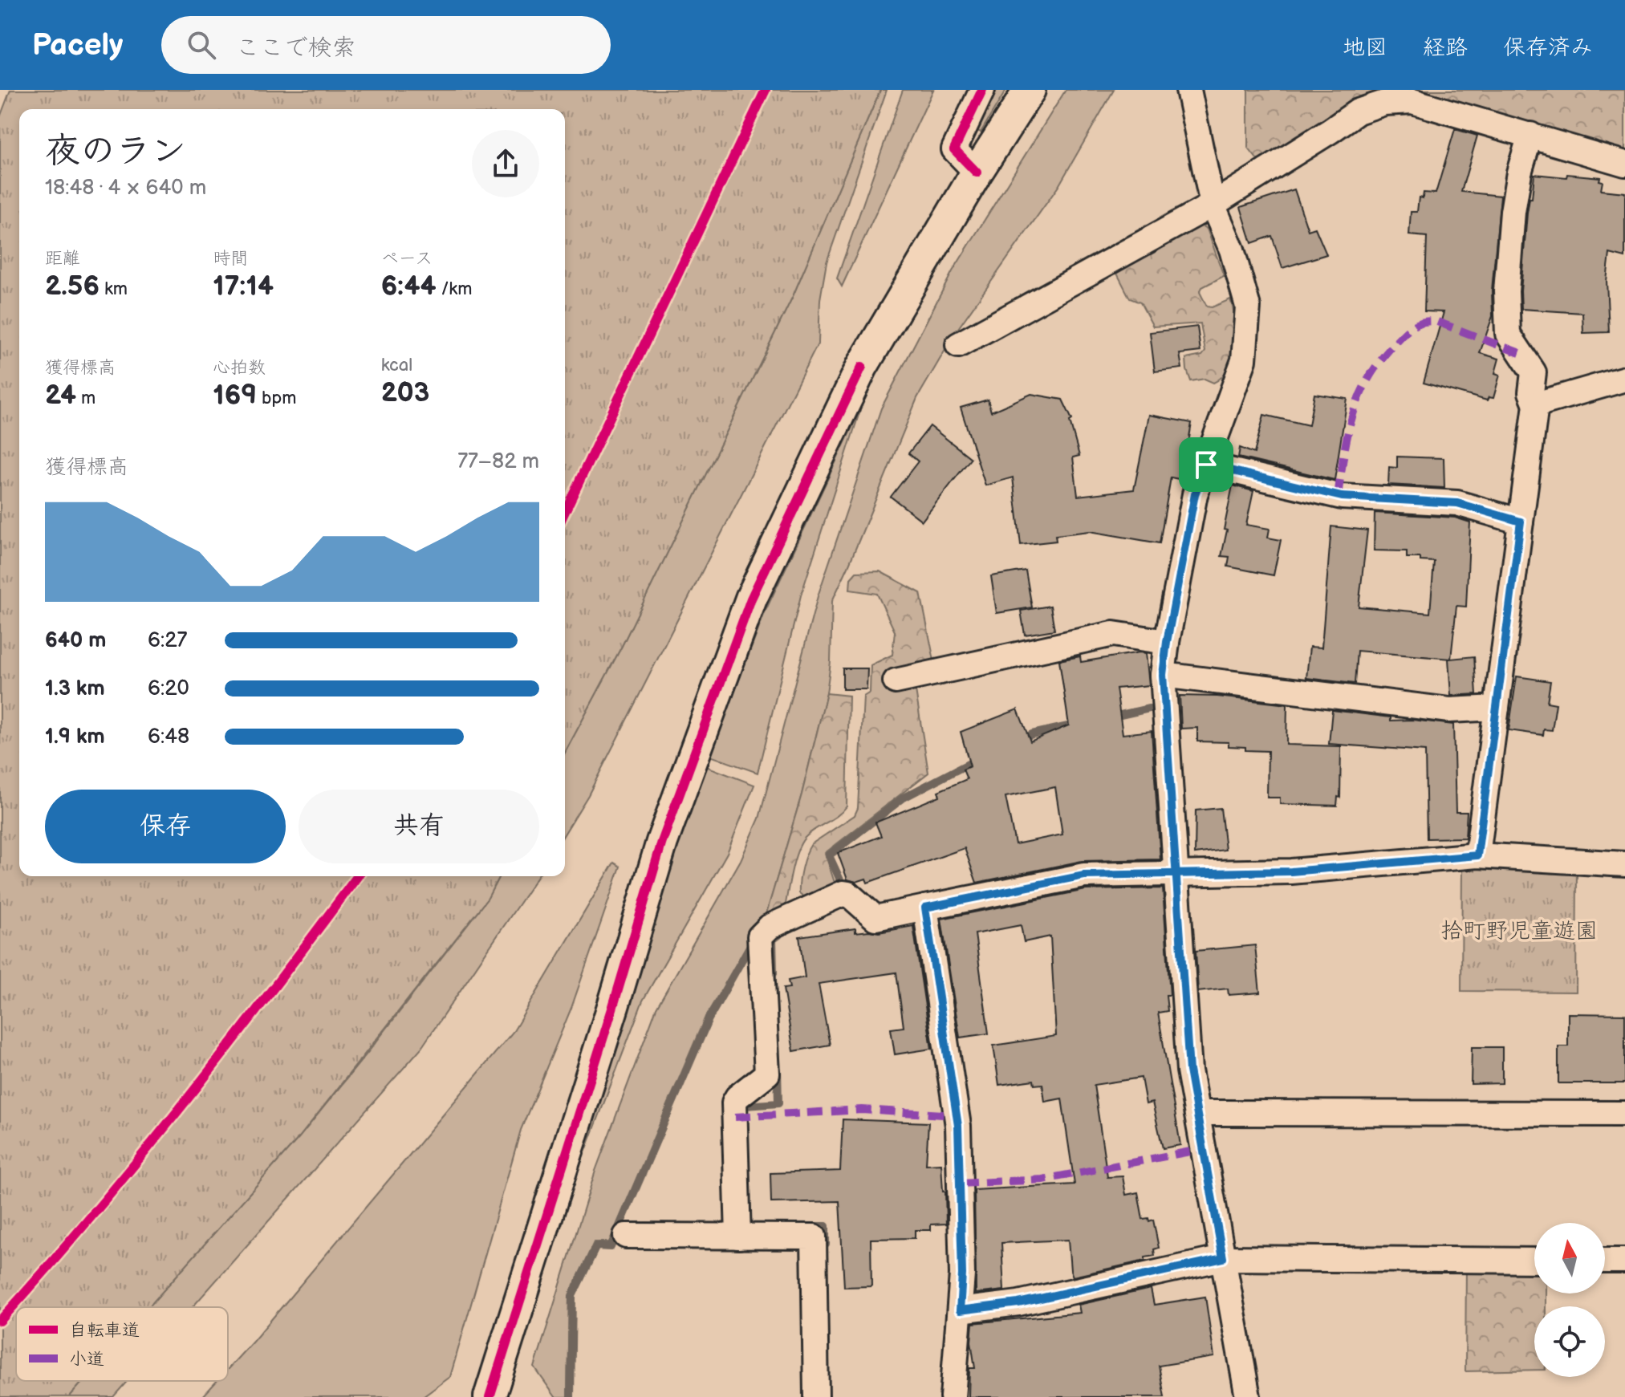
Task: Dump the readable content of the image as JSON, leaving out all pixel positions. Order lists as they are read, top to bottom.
{
  "parks": ["拾町野児童遊園"],
  "legend": ["自転車道", "小道"],
  "north": "top",
  "page": {
    "header": "Pacely",
    "search": "ここで検索",
    "nav": ["地図", "経路", "保存済み"],
    "heading": ["夜のラン", "18:48 · 4 × 640 m"],
    "stats": [
      ["距離", "2.56 km"],
      ["時間", "17:14"],
      ["ペース", "6:44 /km"],
      ["獲得標高", "24 m"],
      ["心拍数", "169 bpm"],
      ["kcal", "203"]
    ],
    "chart": ["獲得標高", "77–82 m"],
    "list": [
      {
        "name": "640 m",
        "note": "6:27"
      },
      {
        "name": "1.3 km",
        "note": "6:20"
      },
      {
        "name": "1.9 km",
        "note": "6:48"
      }
    ],
    "buttons": ["保存", "共有"]
  }
}
